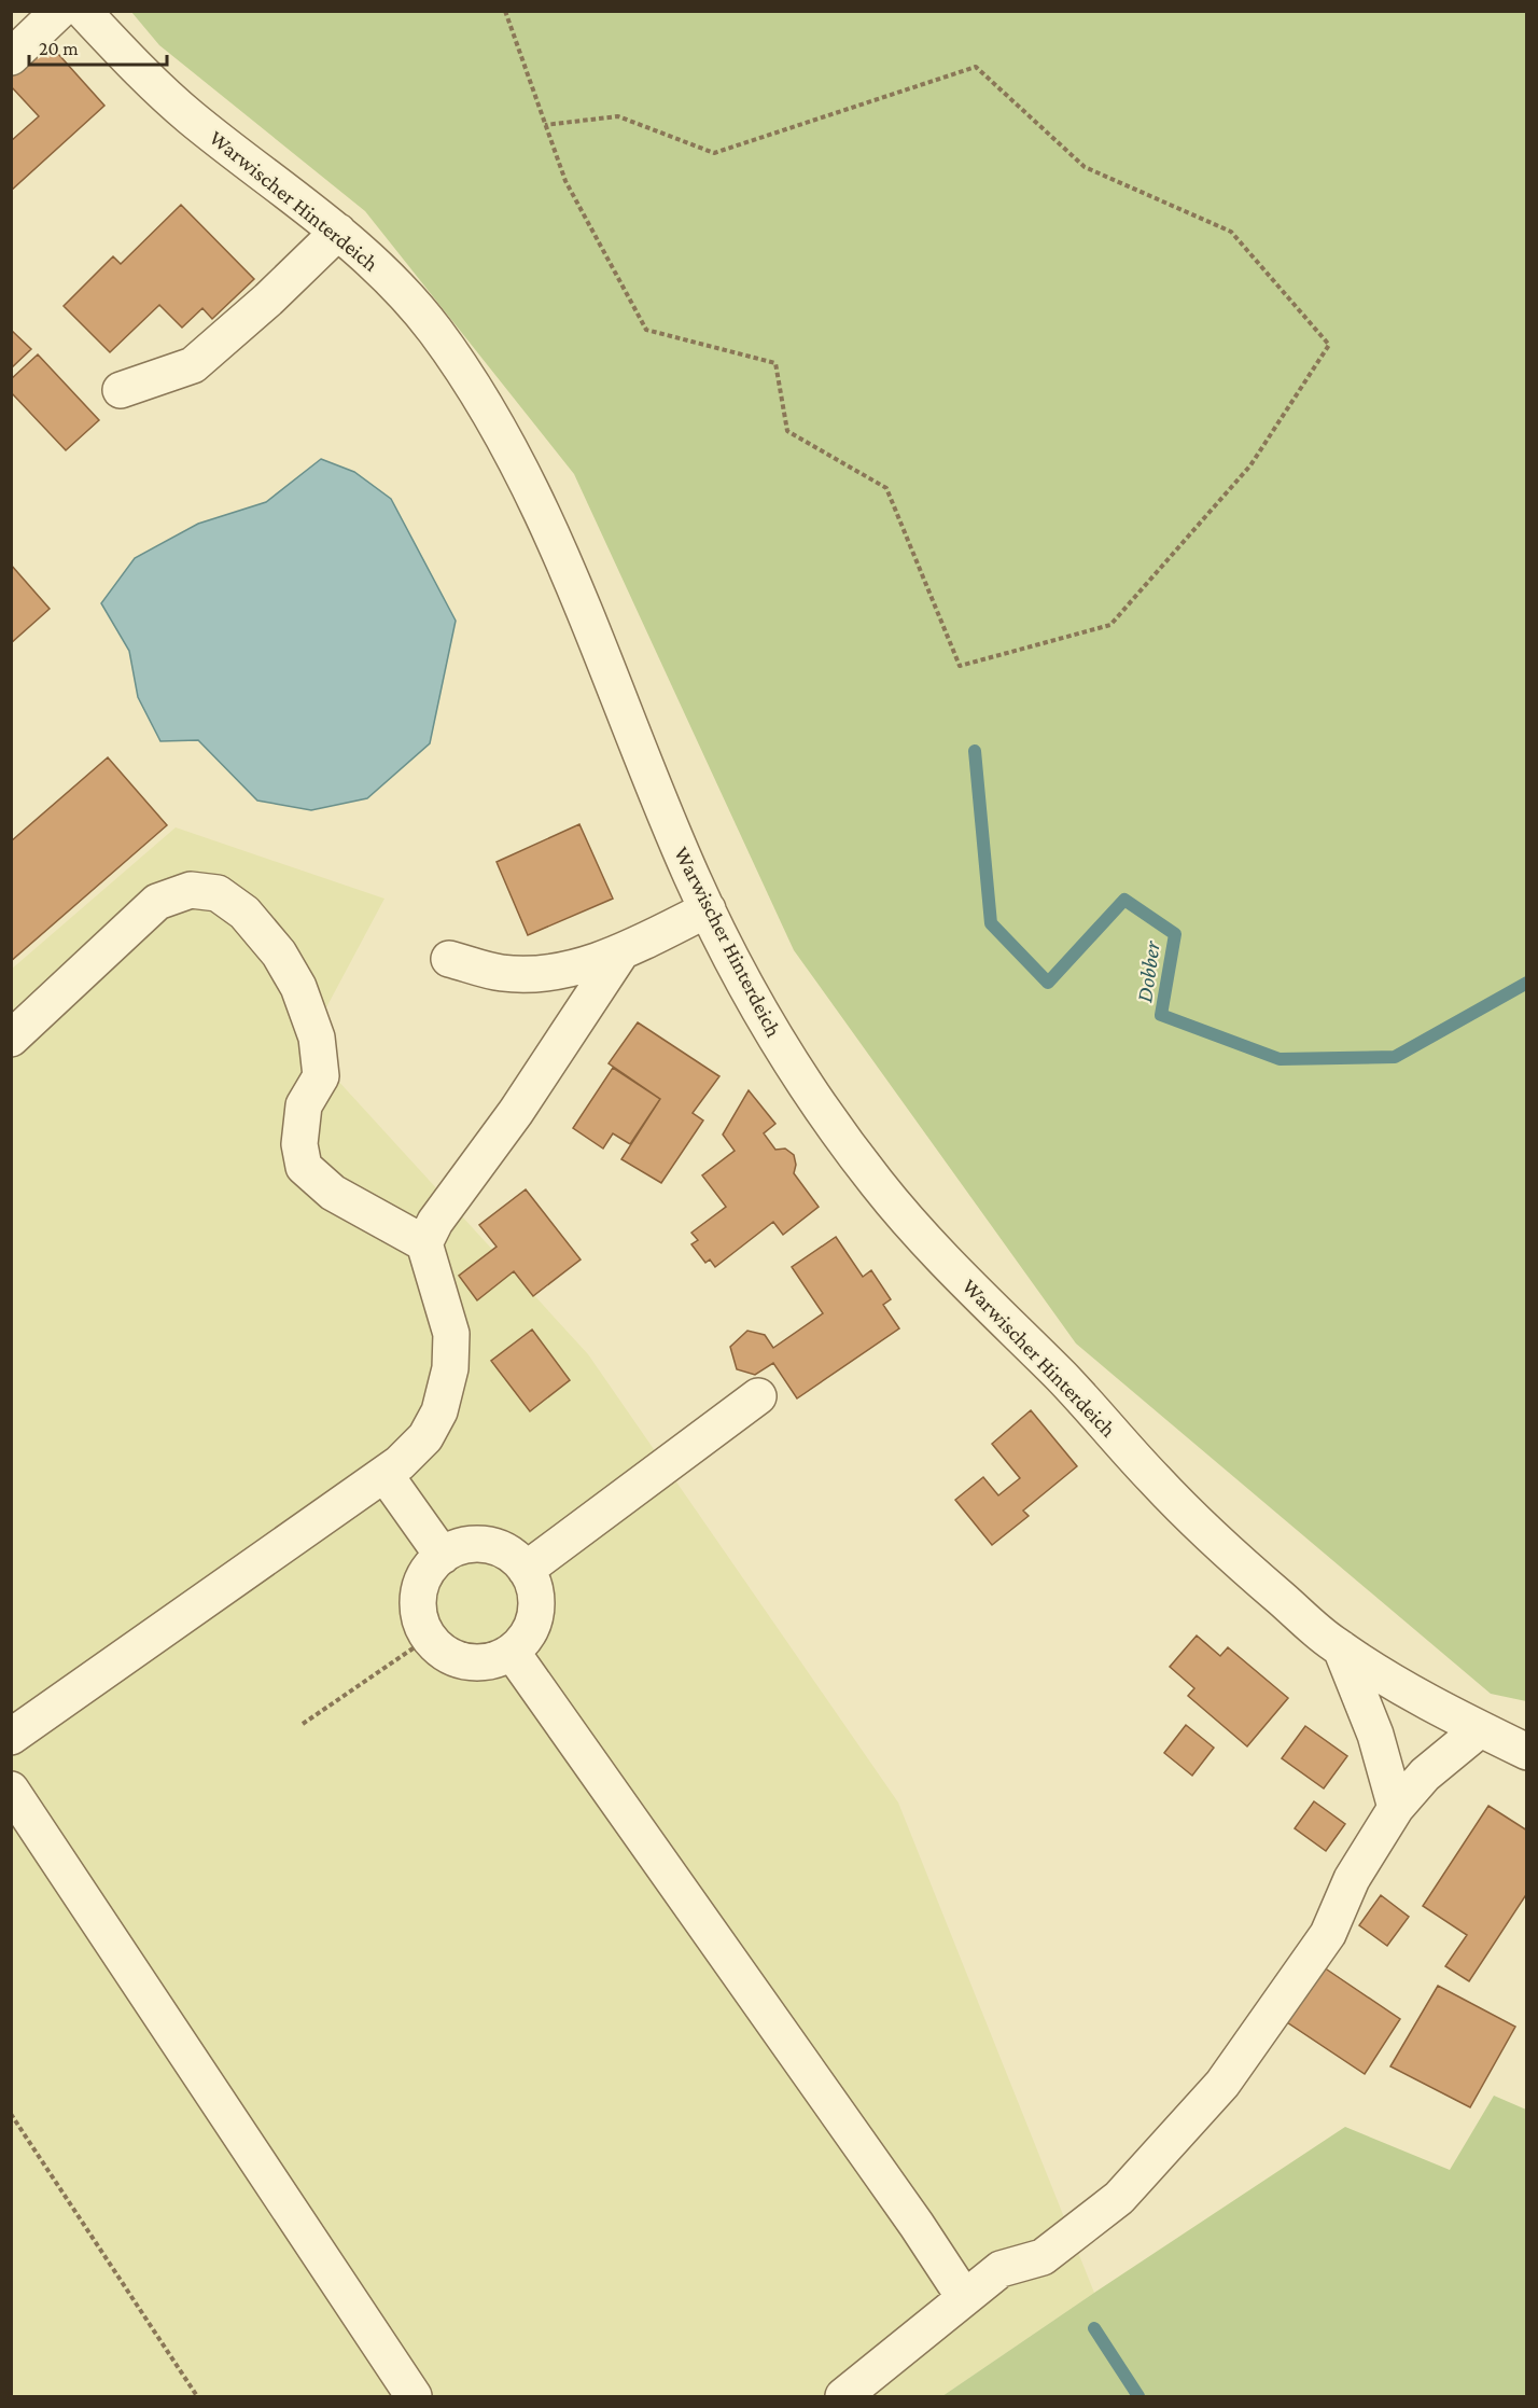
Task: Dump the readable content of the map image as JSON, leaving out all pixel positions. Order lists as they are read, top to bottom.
{
  "streets": {
    "street": ["Warwischer Hinterdeich"]
  },
  "water": ["Dobber"],
  "scale_bar": "20 m"
}
